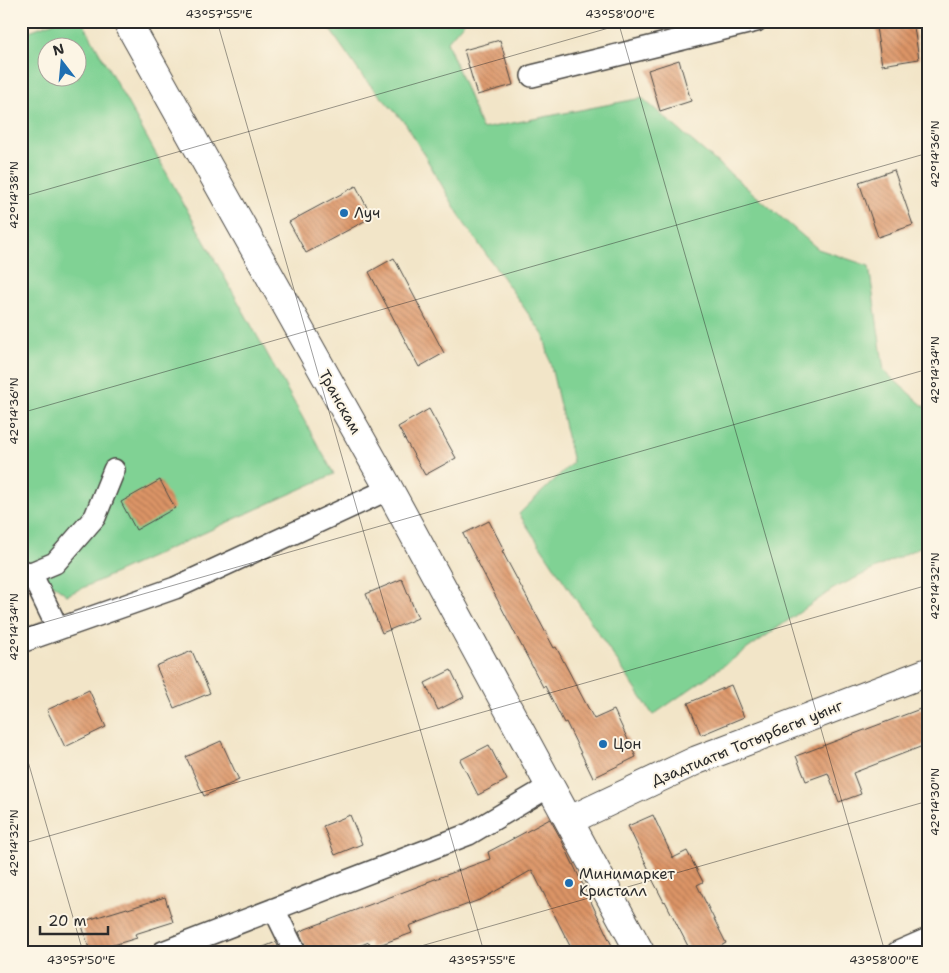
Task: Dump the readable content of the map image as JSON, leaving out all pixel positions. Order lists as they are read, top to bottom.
{
  "streets": {
    "main road": ["Транскам", "Дзадтиаты Тотырбегы уынг"]
  },
  "crossings": [
    ["Транскам", "Дзадтиаты Тотырбегы уынг"]
  ],
  "places": ["Луч", "Цон", "Минимаркет Кристалл"],
  "scale_bar": "20 m",
  "north": "top",
  "coordinates": [
    "43°57'55\"E",
    "43°58'00\"E",
    "42°14'36\"N",
    "42°14'38\"N",
    "42°14'34\"N",
    "42°14'32\"N",
    "42°14'30\"N",
    "43°57'50\"E"
  ]
}
